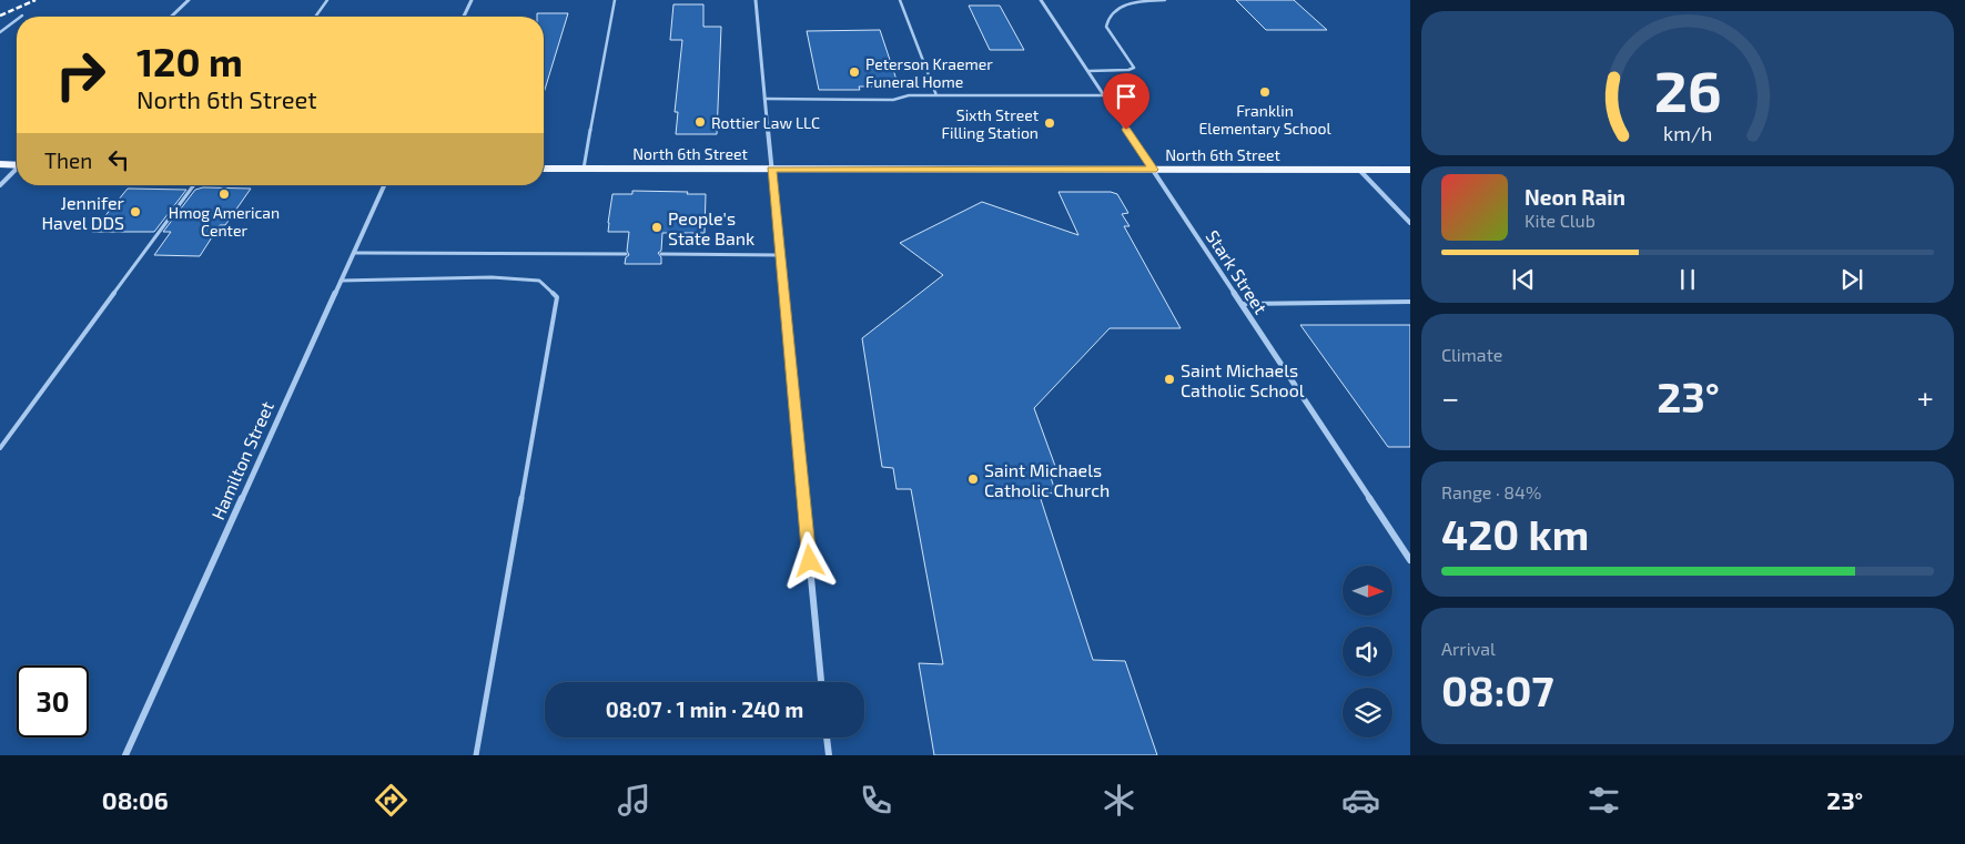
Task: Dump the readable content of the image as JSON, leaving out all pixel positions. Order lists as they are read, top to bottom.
{
  "streets": {
    "main road": ["North 6th Street"],
    "street": ["Stark Street", "Hamilton Street"]
  },
  "crossings": [
    ["North 6th Street", "Stark Street"]
  ],
  "places": [
    "Peterson Kraemer Funeral Home",
    "Franklin Elementary School",
    "Rottier Law LLC",
    "Sixth Street Filling Station",
    "Hmog American Center",
    "Jennifer Havel DDS",
    "People's State Bank",
    "Saint Michaels Catholic School",
    "Saint Michaels Catholic Church"
  ],
  "north": "right",
  "page": {
    "turn": ["120 m", "North 6th Street"],
    "then": "Then",
    "song": ["Neon Rain", "Kite Club"],
    "tile": [
      "Climate",
      ["Range · 84%", "420 km"],
      ["Arrival", "08:07"]
    ],
    "heat": ["−", "23°", "+"],
    "limit": "30",
    "trip": "08:07 · 1 min · 240 m",
    "tabs": ["08:06", "23°"],
    "gauge": ["26", "km/h"]
  }
}
